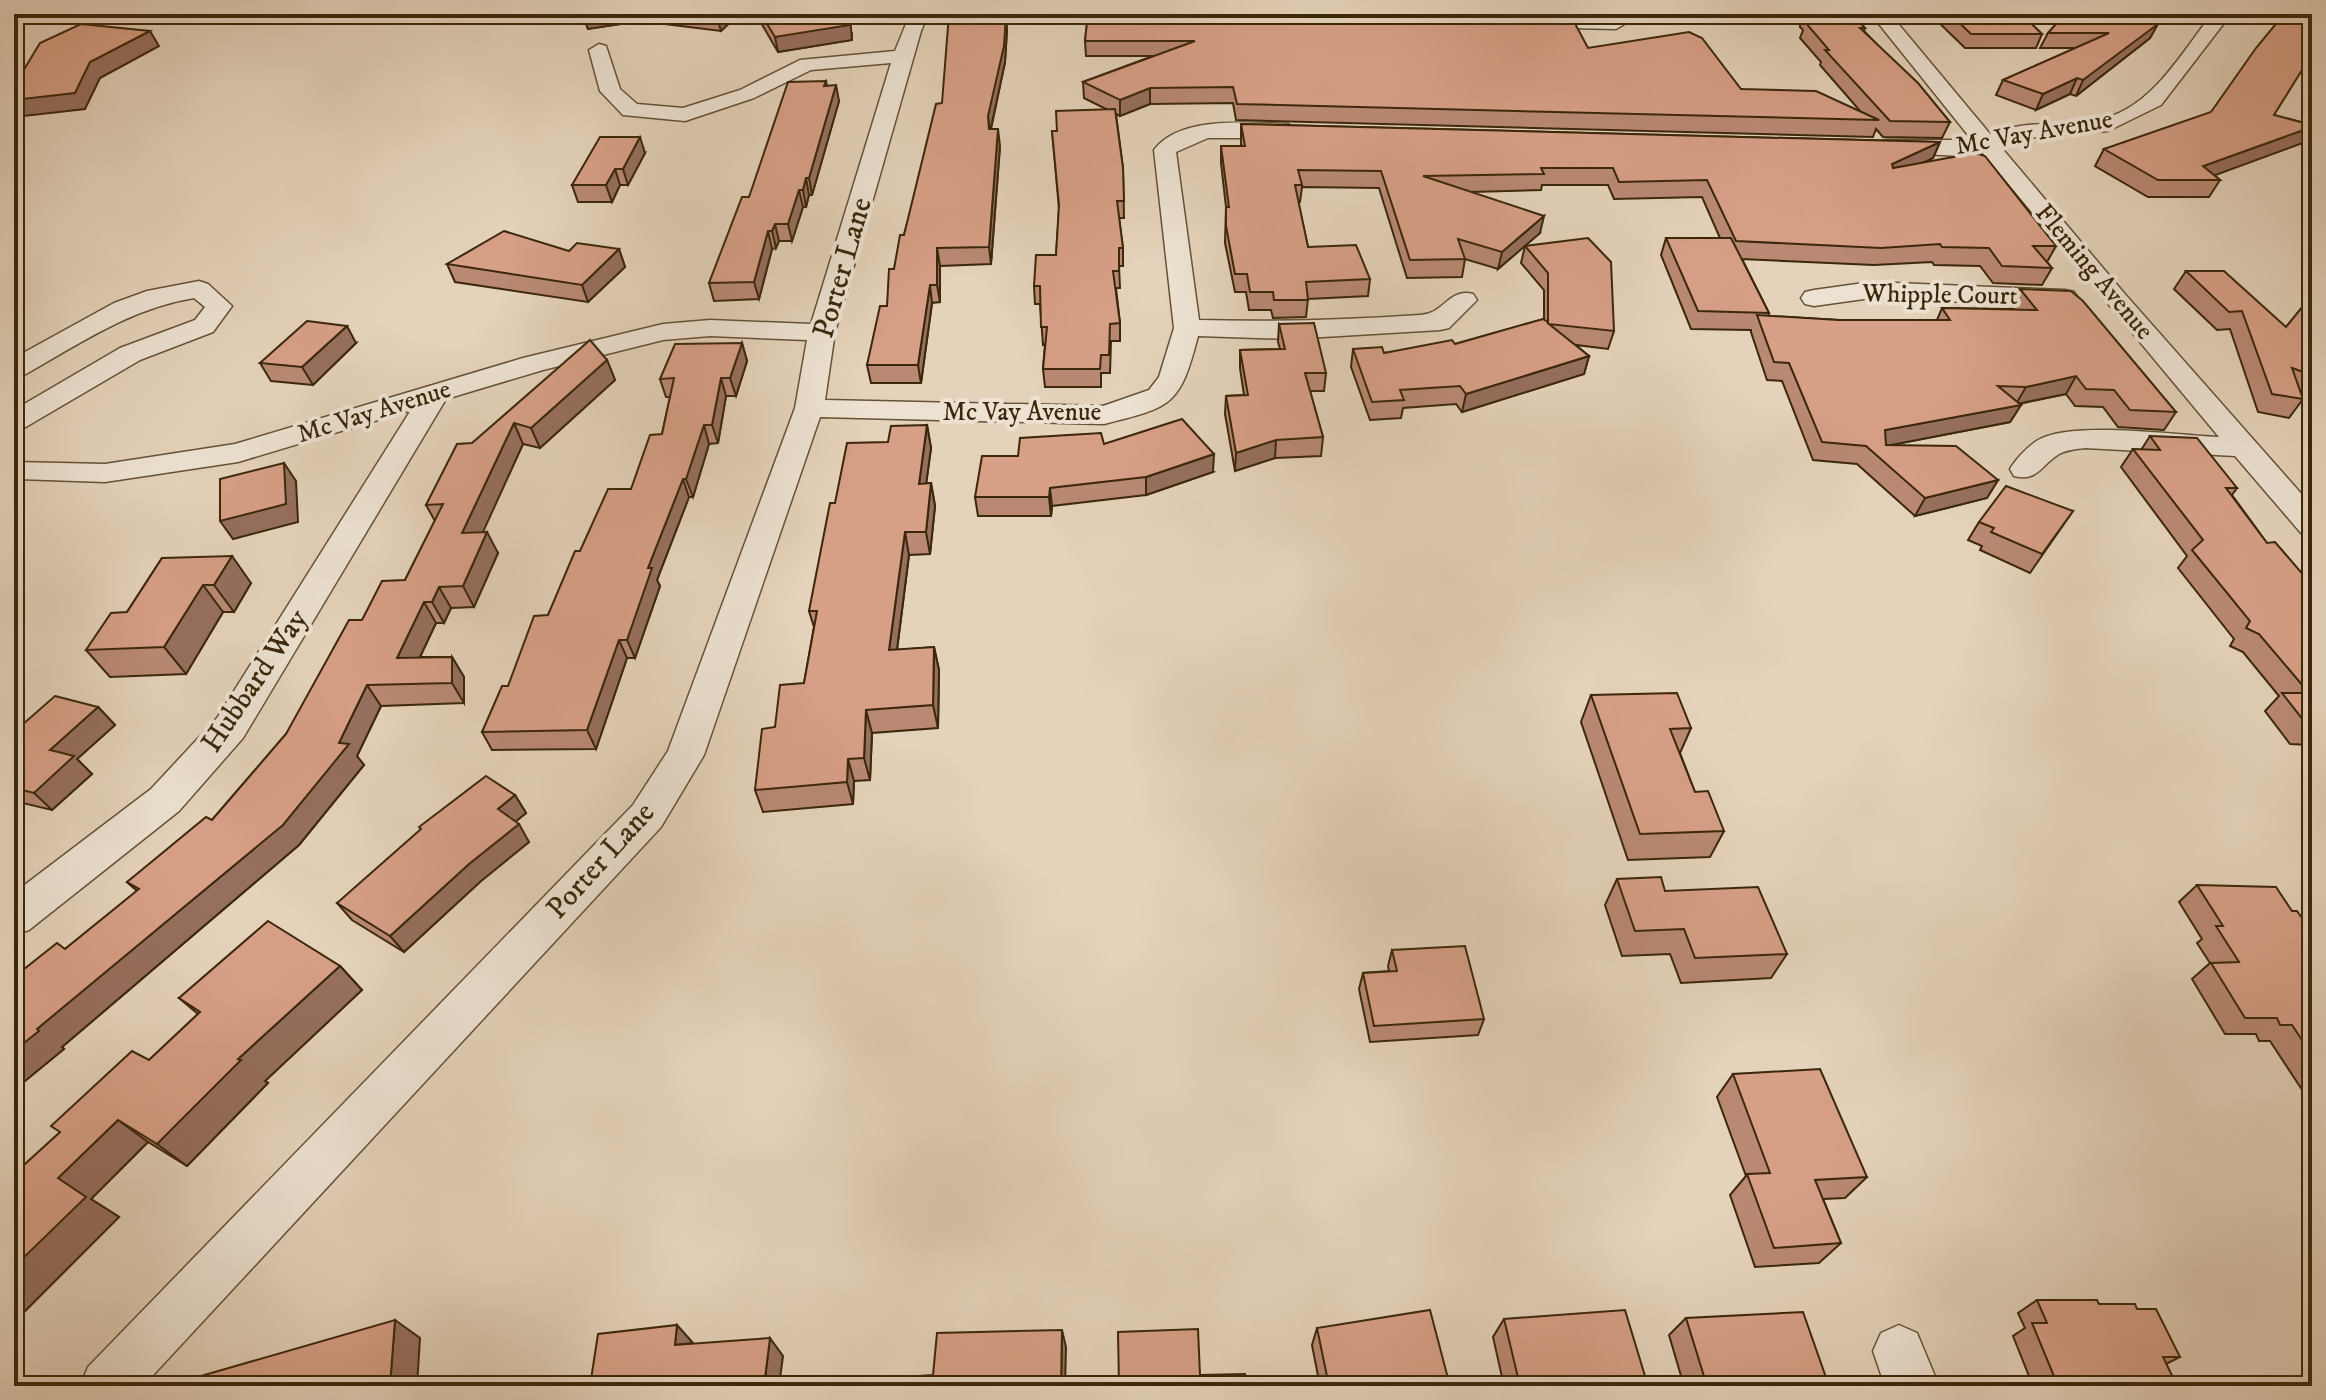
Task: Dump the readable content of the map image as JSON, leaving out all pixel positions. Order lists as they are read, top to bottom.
{
  "streets": {
    "street": [
      "Mc Vay Avenue",
      "Porter Lane",
      "Fleming Avenue",
      "Whipple Court",
      "Hubbard Way"
    ]
  },
  "crossings": [
    ["Mc Vay Avenue", "Porter Lane"],
    ["Mc Vay Avenue", "Fleming Avenue"],
    ["Mc Vay Avenue", "Hubbard Way"],
    ["Fleming Avenue", "Whipple Court"]
  ]
}
